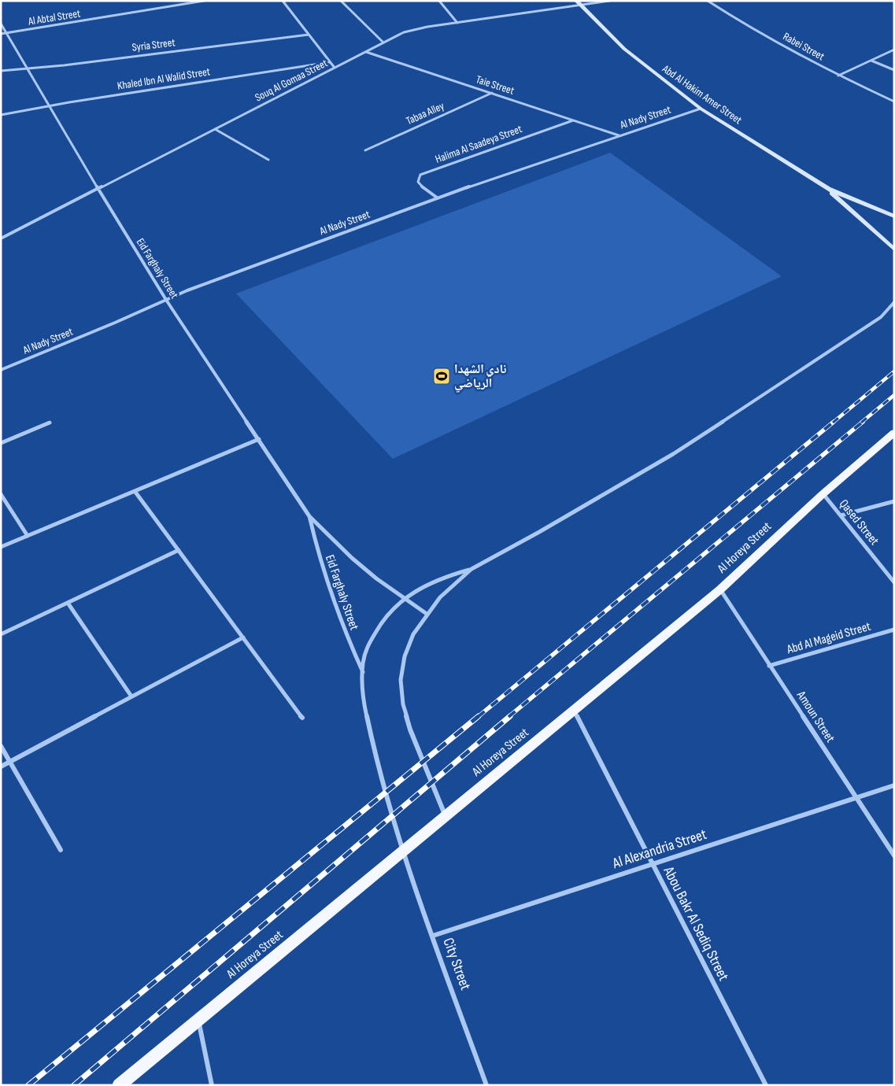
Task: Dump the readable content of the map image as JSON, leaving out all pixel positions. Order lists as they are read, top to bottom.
{
  "streets": {
    "main road": ["Al Horeya Street"],
    "street": [
      "Al Abtal Street",
      "Syria Street",
      "Rabei Street",
      "Khaled Ibn Al Walid Street",
      "Souq Al Gomaa Street",
      "Taie Street",
      "Abd Al Hakim Amer Street",
      "Tabaa Alley",
      "Al Nady Street",
      "Halima Al Saadeya Street",
      "Eid Farghaly Street",
      "Qased Street",
      "Abd Al Mageid Street",
      "Amoun Street",
      "Al Alexandria Street",
      "Abou Bakr Al Sediq Street",
      "City Street"
    ]
  },
  "crossings": [
    ["Al Abtal Street", "Eid Farghaly Street"],
    ["Syria Street", "Eid Farghaly Street"],
    ["Khaled Ibn Al Walid Street", "Eid Farghaly Street"],
    ["Souq Al Gomaa Street", "Taie Street"],
    ["Souq Al Gomaa Street", "Abd Al Hakim Amer Street"],
    ["Souq Al Gomaa Street", "Eid Farghaly Street"],
    ["Taie Street", "Tabaa Alley"],
    ["Taie Street", "Al Nady Street"],
    ["Taie Street", "Halima Al Saadeya Street"],
    ["Abd Al Hakim Amer Street", "Al Nady Street"],
    ["Al Nady Street", "Halima Al Saadeya Street"],
    ["Al Nady Street", "Eid Farghaly Street"],
    ["Eid Farghaly Street", "City Street"],
    ["Qased Street", "Al Horeya Street"],
    ["Al Horeya Street", "Amoun Street"],
    ["Al Horeya Street", "Abou Bakr Al Sediq Street"],
    ["Al Horeya Street", "City Street"],
    ["Abd Al Mageid Street", "Amoun Street"],
    ["Amoun Street", "Al Alexandria Street"],
    ["Al Alexandria Street", "Abou Bakr Al Sediq Street"],
    ["Al Alexandria Street", "City Street"]
  ],
  "places": {
    "sports": ["نادي الشهدا الرياضي"]
  }
}
